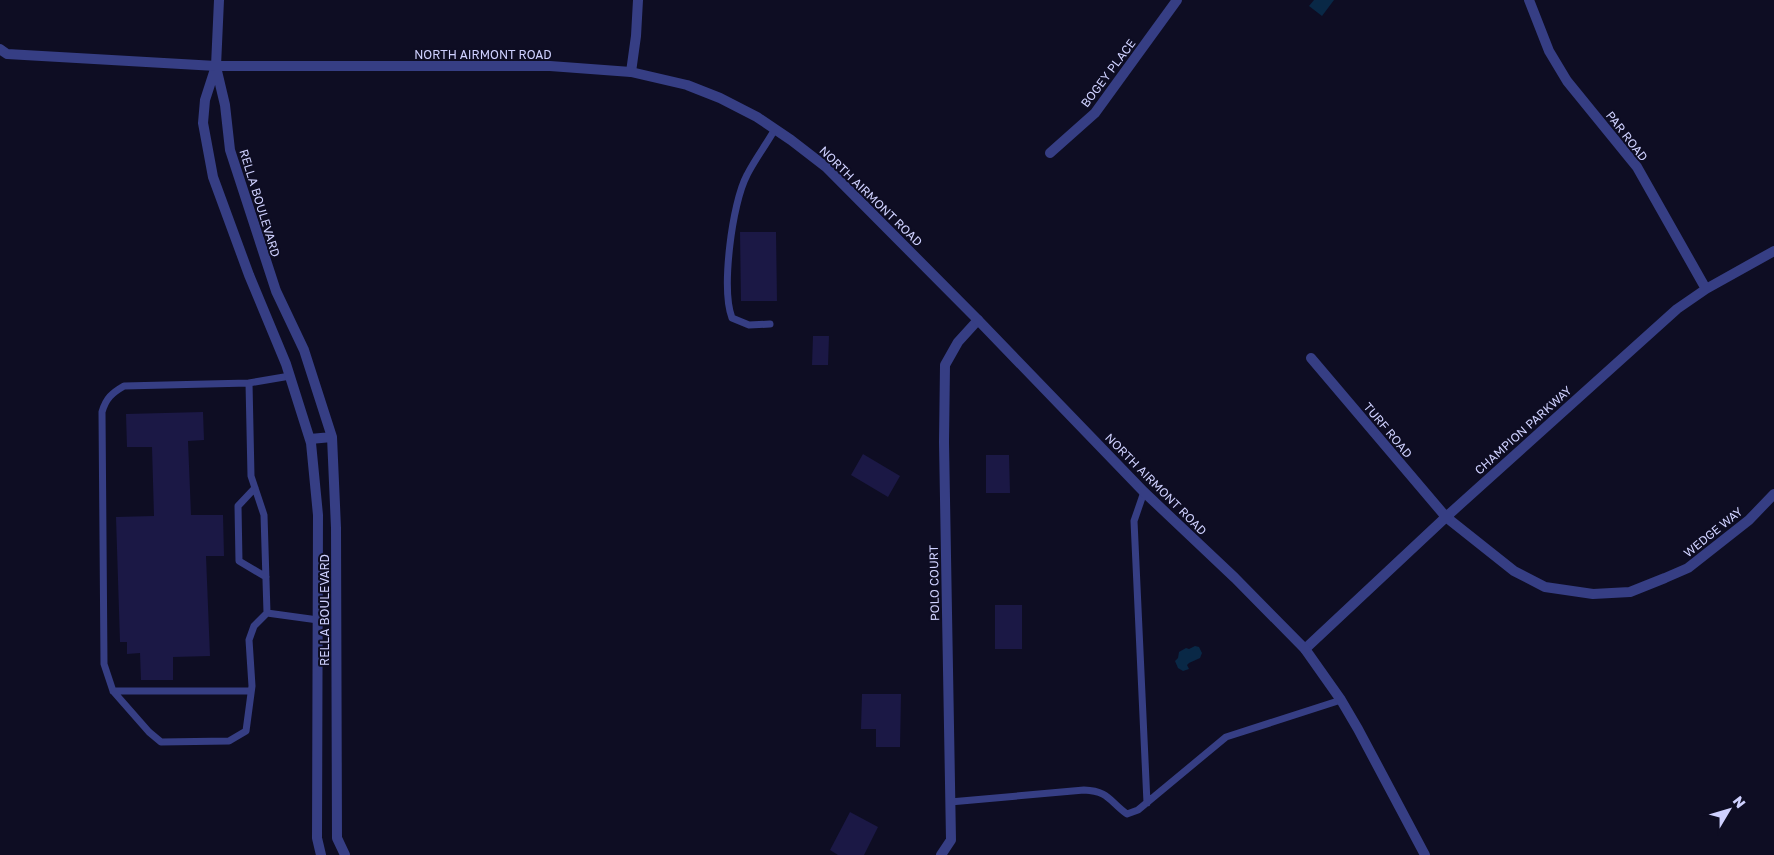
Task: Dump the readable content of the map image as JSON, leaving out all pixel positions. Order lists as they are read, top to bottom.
{
  "streets": {
    "street": [
      "NORTH AIRMONT ROAD",
      "BOGEY PLACE",
      "PAR ROAD",
      "RELLA BOULEVARD",
      "TURF ROAD",
      "CHAMPION PARKWAY",
      "WEDGE WAY",
      "POLO COURT"
    ]
  },
  "crossings": [
    ["NORTH AIRMONT ROAD", "RELLA BOULEVARD"],
    ["NORTH AIRMONT ROAD", "CHAMPION PARKWAY"],
    ["NORTH AIRMONT ROAD", "POLO COURT"],
    ["PAR ROAD", "CHAMPION PARKWAY"],
    ["TURF ROAD", "CHAMPION PARKWAY"],
    ["TURF ROAD", "WEDGE WAY"],
    ["CHAMPION PARKWAY", "WEDGE WAY"]
  ],
  "north": "top right"
}
